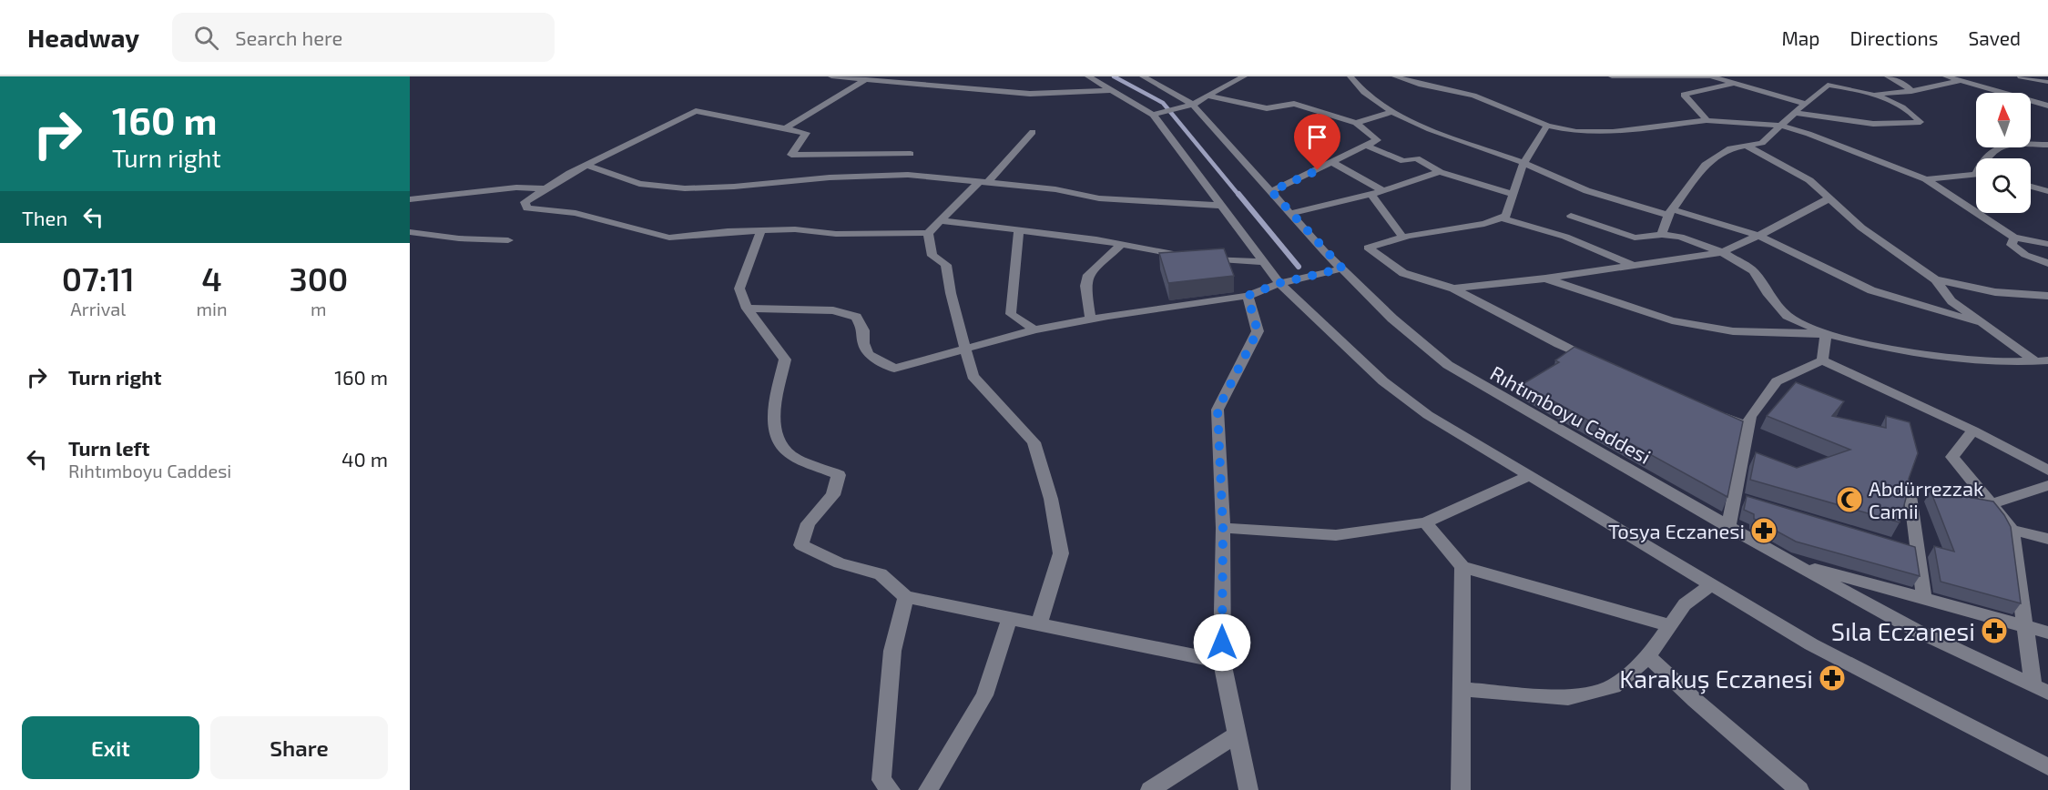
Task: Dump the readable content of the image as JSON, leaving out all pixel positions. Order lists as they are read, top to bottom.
{
  "streets": {
    "street": ["Rıhtımboyu Caddesi"]
  },
  "places": {
    "mosque": ["Abdürrezzak Camii"],
    "pharmacy": ["Tosya Eczanesi", "Sıla Eczanesi", "Karakuş Eczanesi"]
  },
  "north": "top",
  "page": {
    "header": "Headway",
    "search": "Search here",
    "nav": ["Map", "Directions", "Saved"],
    "turn": ["160 m", "Turn right"],
    "then": "Then",
    "eta": [
      "07:11",
      "Arrival",
      "4",
      "min",
      "300",
      "m"
    ],
    "list": [
      {
        "name": "Turn right",
        "value": "160 m"
      },
      {
        "name": "Turn left",
        "note": "Rıhtımboyu Caddesi",
        "value": "40 m"
      }
    ],
    "buttons": ["Exit", "Share"]
  }
}
